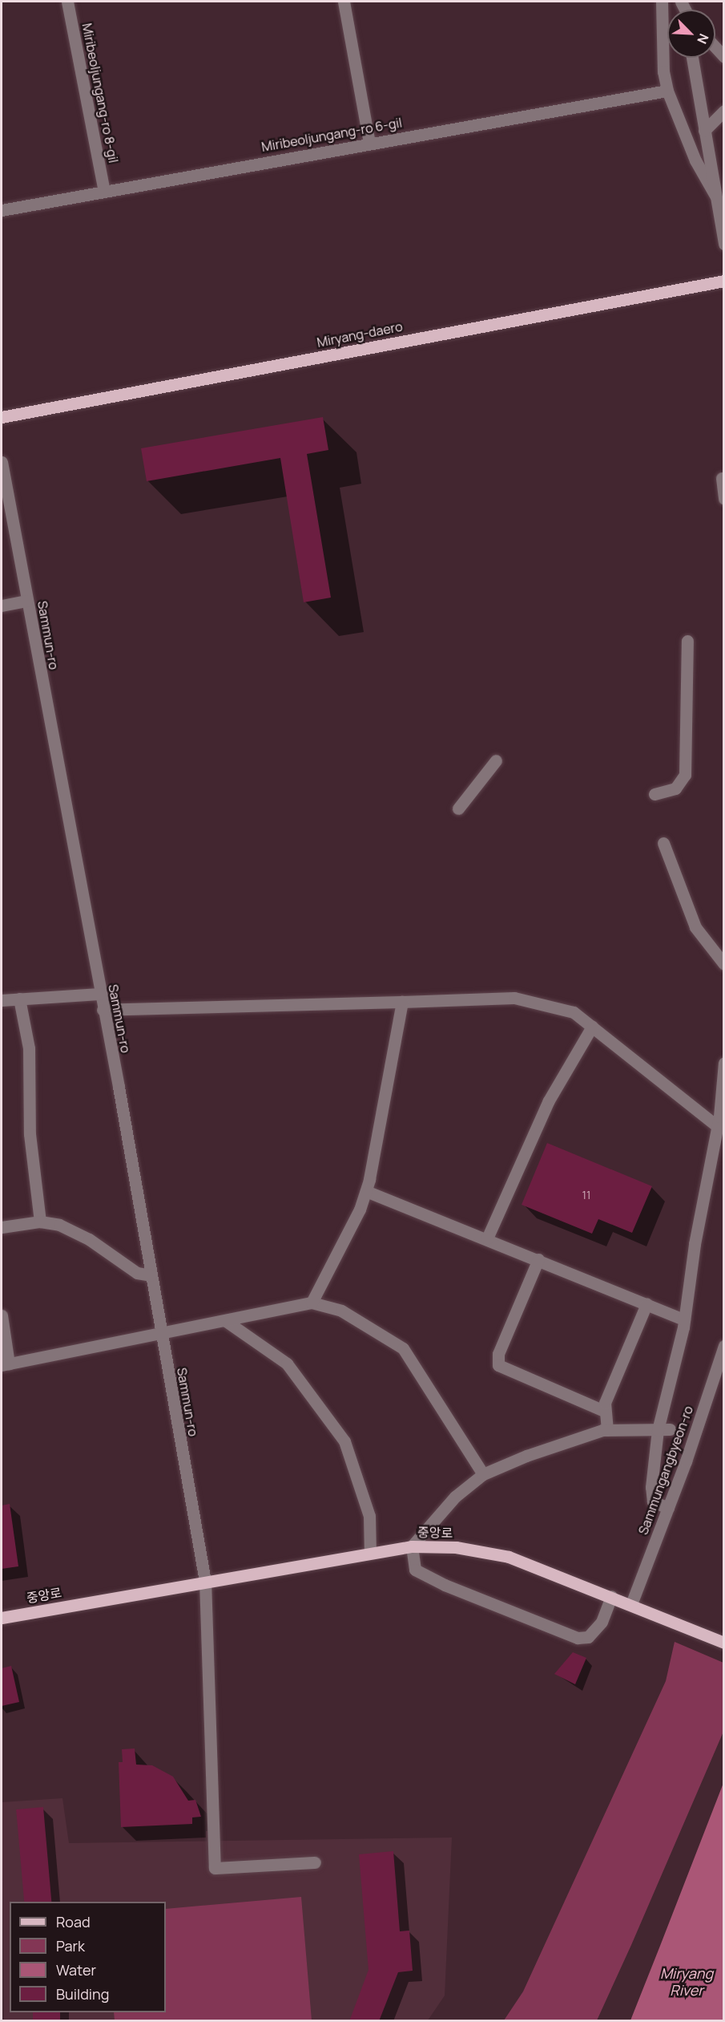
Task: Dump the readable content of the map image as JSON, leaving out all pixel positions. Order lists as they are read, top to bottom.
{
  "streets": {
    "main road": ["Miryang-daero", "중앙로"],
    "street": [
      "Miribeoljungang-ro 8-gil",
      "Miribeoljungang-ro 6-gil",
      "Sammun-ro",
      "Sammungangbyeon-ro"
    ]
  },
  "crossings": [
    ["Miribeoljungang-ro 8-gil", "Miribeoljungang-ro 6-gil"],
    ["Sammun-ro", "중앙로"],
    ["Sammungangbyeon-ro", "중앙로"]
  ],
  "water": ["Miryang River"],
  "house_numbers": ["11"],
  "legend": [
    "Road",
    "Park",
    "Water",
    "Building"
  ],
  "north": "bottom right"
}
